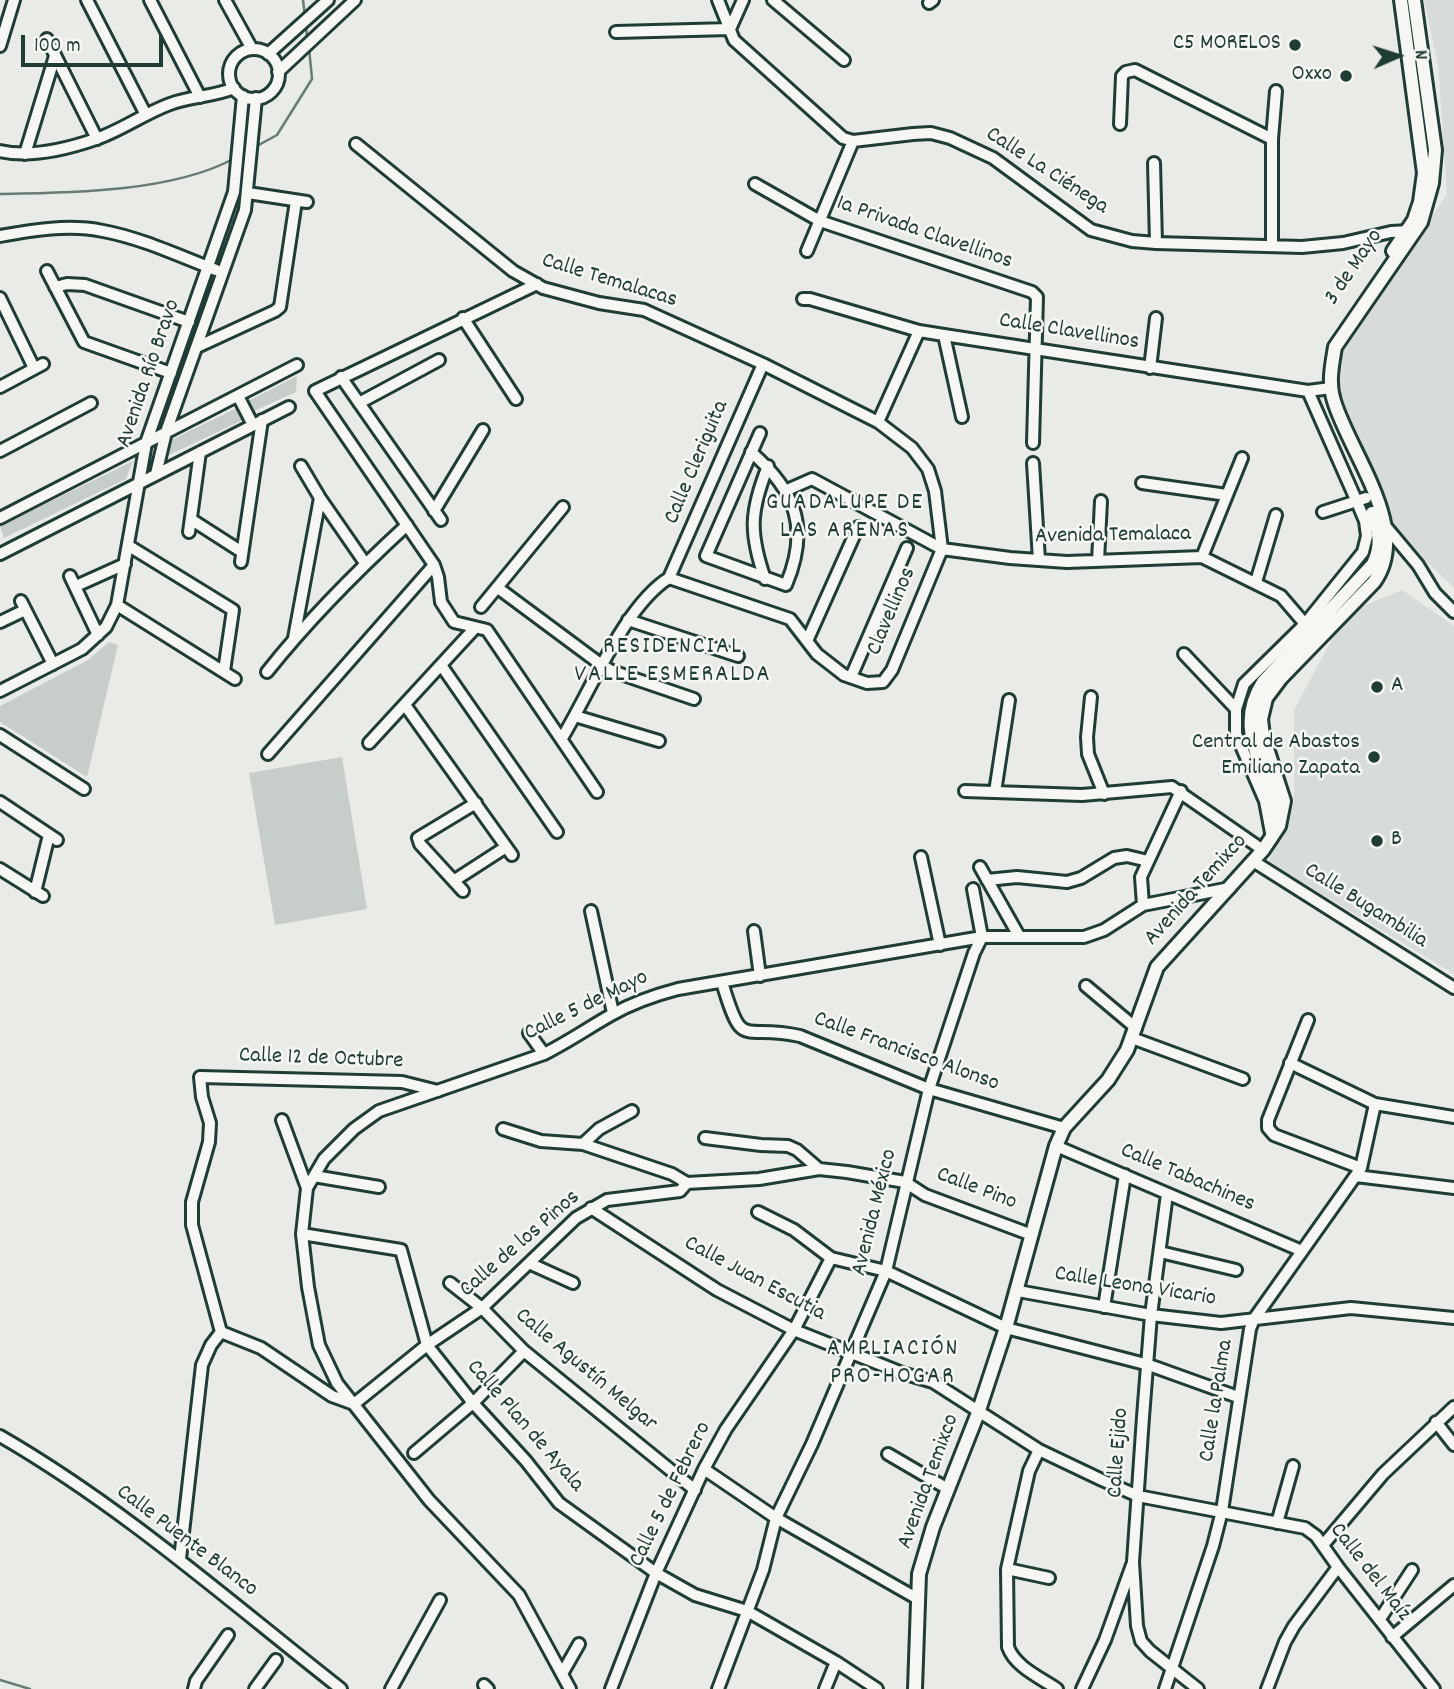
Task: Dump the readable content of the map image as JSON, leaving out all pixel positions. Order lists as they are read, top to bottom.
{
  "streets": {
    "main road": ["3 de Mayo", "Avenida Temixco"],
    "street": [
      "Calle La Ciénega",
      "1a Privada Clavellinos",
      "Calle Temalacas",
      "Calle Clavellinos",
      "Avenida Río Bravo",
      "Calle Cleriguita",
      "Avenida Temalaca",
      "Clavellinos",
      "Calle Bugambilia",
      "Calle 5 de Mayo",
      "Calle Francisco Alonso",
      "Calle 12 de Octubre",
      "Calle Tabachines",
      "Calle Pino",
      "Avenida México",
      "Calle de los Pinos",
      "Calle Juan Escutia",
      "Calle Leona Vicario",
      "Calle Agustín Melgar",
      "Calle la Palma",
      "Calle Plan de Ayala",
      "Calle Ejido",
      "Calle 5 de Febrero",
      "Calle Puente Blanco",
      "Calle del Maíz"
    ]
  },
  "crossings": [
    ["Calle La Ciénega", "3 de Mayo"],
    ["1a Privada Clavellinos", "Calle Clavellinos"],
    ["3 de Mayo", "Calle Clavellinos"],
    ["3 de Mayo", "Avenida Temixco"],
    ["Calle Temalacas", "Calle Cleriguita"],
    ["Calle Temalacas", "Clavellinos"],
    ["Calle Cleriguita", "Clavellinos"],
    ["Avenida Temalaca", "Clavellinos"],
    ["Avenida Temixco", "Calle Bugambilia"],
    ["Avenida Temixco", "Calle 5 de Mayo"],
    ["Avenida Temixco", "Calle Francisco Alonso"],
    ["Avenida Temixco", "Calle Tabachines"],
    ["Avenida Temixco", "Calle Pino"],
    ["Avenida Temixco", "Calle Juan Escutia"],
    ["Avenida Temixco", "Calle Leona Vicario"],
    ["Avenida Temixco", "Calle del Maíz"],
    ["Calle 5 de Mayo", "Calle Francisco Alonso"],
    ["Calle 5 de Mayo", "Calle 12 de Octubre"],
    ["Calle 5 de Mayo", "Avenida México"],
    ["Calle 5 de Mayo", "Calle de los Pinos"],
    ["Calle 5 de Mayo", "Calle Plan de Ayala"],
    ["Calle Francisco Alonso", "Avenida México"],
    ["Calle Tabachines", "Calle la Palma"],
    ["Calle Tabachines", "Calle Ejido"],
    ["Calle Pino", "Avenida México"],
    ["Calle Pino", "Calle de los Pinos"],
    ["Avenida México", "Calle de los Pinos"],
    ["Avenida México", "Calle Juan Escutia"],
    ["Avenida México", "Calle Plan de Ayala"],
    ["Calle de los Pinos", "Calle Juan Escutia"],
    ["Calle de los Pinos", "Calle Agustín Melgar"],
    ["Calle de los Pinos", "Calle Plan de Ayala"],
    ["Calle Juan Escutia", "Calle 5 de Febrero"],
    ["Calle Juan Escutia", "Calle del Maíz"],
    ["Calle Leona Vicario", "Calle la Palma"],
    ["Calle Leona Vicario", "Calle Ejido"],
    ["Calle Agustín Melgar", "Calle 5 de Febrero"],
    ["Calle la Palma", "Calle Ejido"],
    ["Calle la Palma", "Calle del Maíz"],
    ["Calle Plan de Ayala", "Calle 5 de Febrero"],
    ["Calle Ejido", "Calle del Maíz"]
  ],
  "districts": ["GUADALUPE DE LAS ARENAS", "RESIDENCIAL VALLE ESMERALDA", "AMPLIACIÓN PRO-HOGAR"],
  "places": [
    "C5 MORELOS",
    "Oxxo",
    "A",
    "Central de Abastos Emiliano Zapata",
    "B"
  ],
  "scale_bar": "100 m",
  "north": "right"
}
